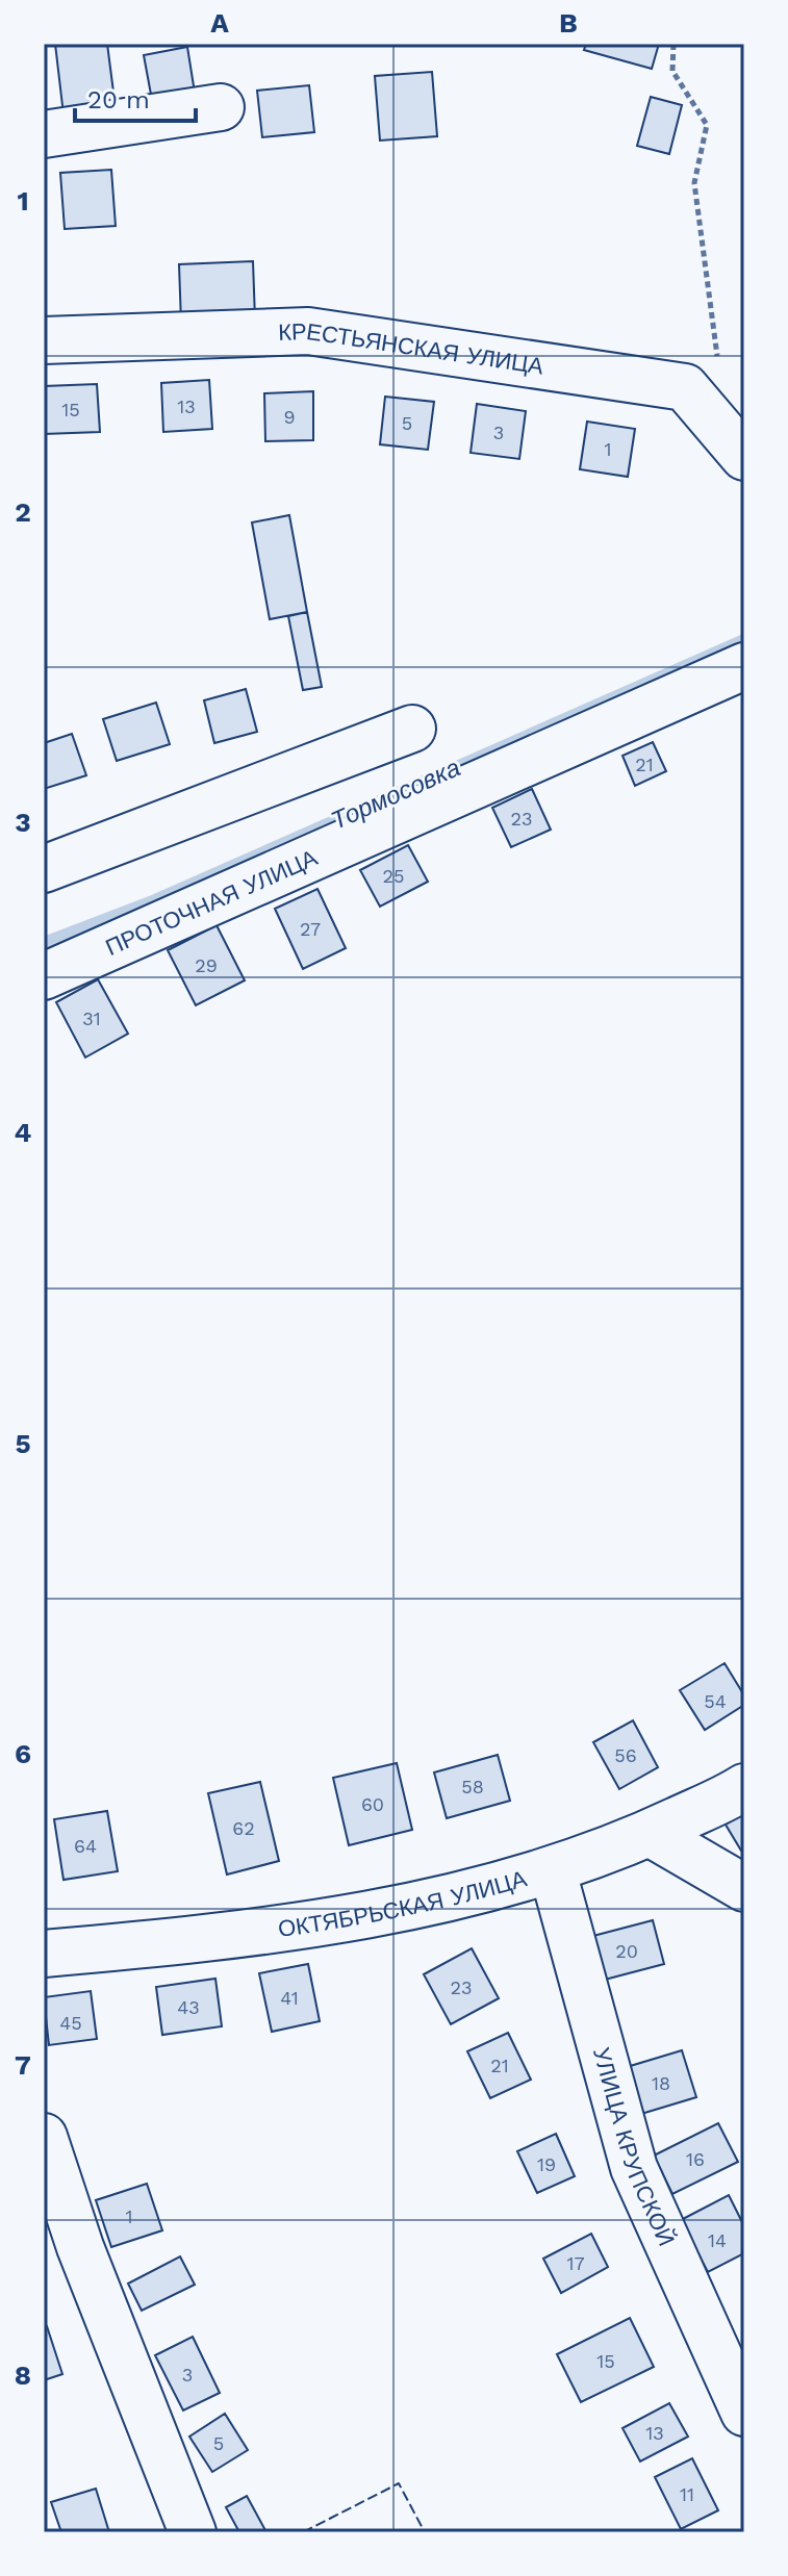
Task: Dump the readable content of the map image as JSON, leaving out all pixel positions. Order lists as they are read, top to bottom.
{
  "streets": {
    "street": [
      "КРЕСТЬЯНСКАЯ УЛИЦА",
      "ПРОТОЧНАЯ УЛИЦА",
      "ОКТЯБРЬСКАЯ УЛИЦА",
      "УЛИЦА КРУПСКОЙ"
    ]
  },
  "crossings": [
    ["ОКТЯБРЬСКАЯ УЛИЦА", "УЛИЦА КРУПСКОЙ"]
  ],
  "water": ["Тормосовка"],
  "house_numbers": [
    "13",
    "15",
    "9",
    "5",
    "3",
    "1",
    "21",
    "23",
    "25",
    "27",
    "29",
    "31",
    "54",
    "56",
    "58",
    "60",
    "62",
    "64",
    "20",
    "23",
    "41",
    "43",
    "45",
    "21",
    "18",
    "16",
    "19",
    "1",
    "14",
    "17",
    "15",
    "3",
    "13",
    "5",
    "11"
  ],
  "scale_bar": "20 m",
  "grid": {
    "columns": ["A", "B"],
    "rows": [
      "1",
      "2",
      "3",
      "4",
      "5",
      "6",
      "7",
      "8"
    ]
  }
}
